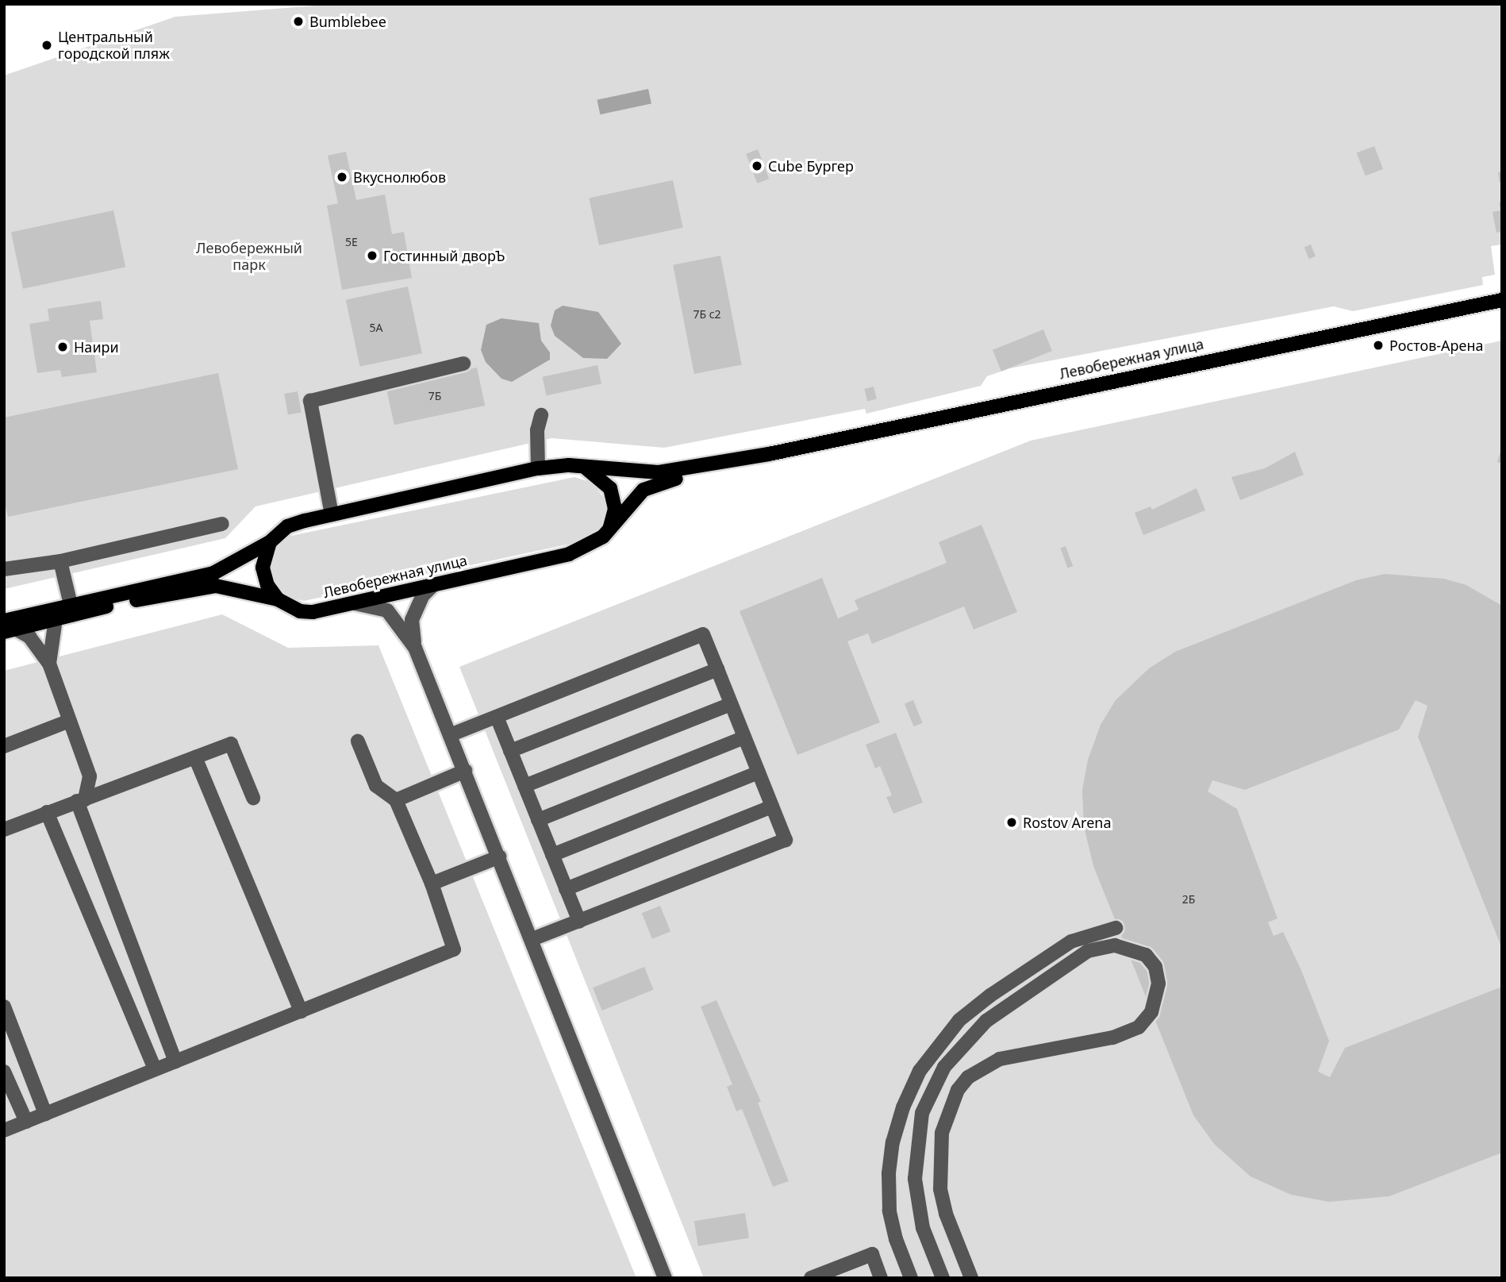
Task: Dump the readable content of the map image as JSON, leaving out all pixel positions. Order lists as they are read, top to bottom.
{
  "streets": {
    "main road": ["Левобережная улица"]
  },
  "parks": ["Левобережный парк"],
  "places": [
    "Bumblebee",
    "Центральный городской пляж",
    "Cube Бургер",
    "Вкуснолюбов",
    "Гостинный дворЪ",
    "Ростов-Арена",
    "Наири",
    "Rostov Arena"
  ],
  "house_numbers": [
    "5Е",
    "7Б с2",
    "5А",
    "7Б",
    "2Б"
  ]
}
